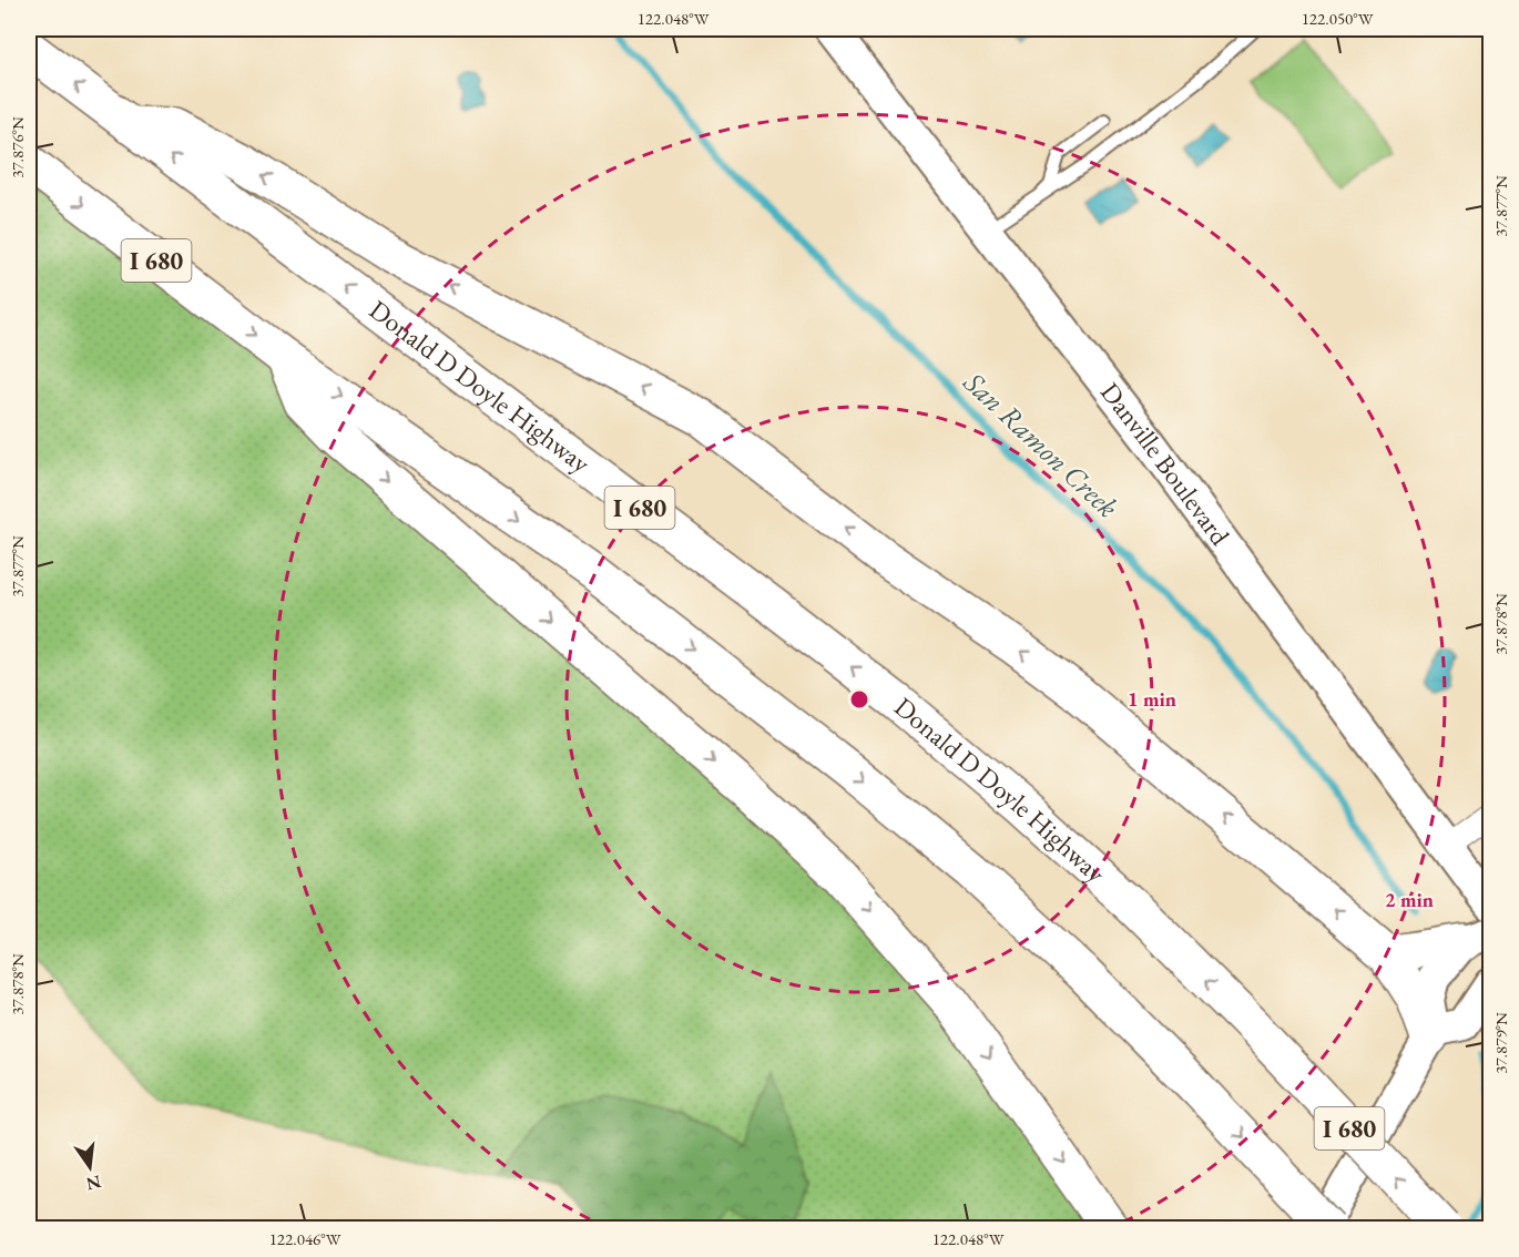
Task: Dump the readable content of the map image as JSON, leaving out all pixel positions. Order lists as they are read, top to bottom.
{
  "streets": {
    "highway": ["I 680", "Donald D Doyle Highway"],
    "main road": ["Danville Boulevard"]
  },
  "water": ["San Ramon Creek"],
  "north": "bottom",
  "coordinates": [
    "122.048°W",
    "122.050°W",
    "37.876°N",
    "37.877°N",
    "37.878°N",
    "37.879°N",
    "122.046°W"
  ],
  "rings": ["1 min", "2 min"]
}
